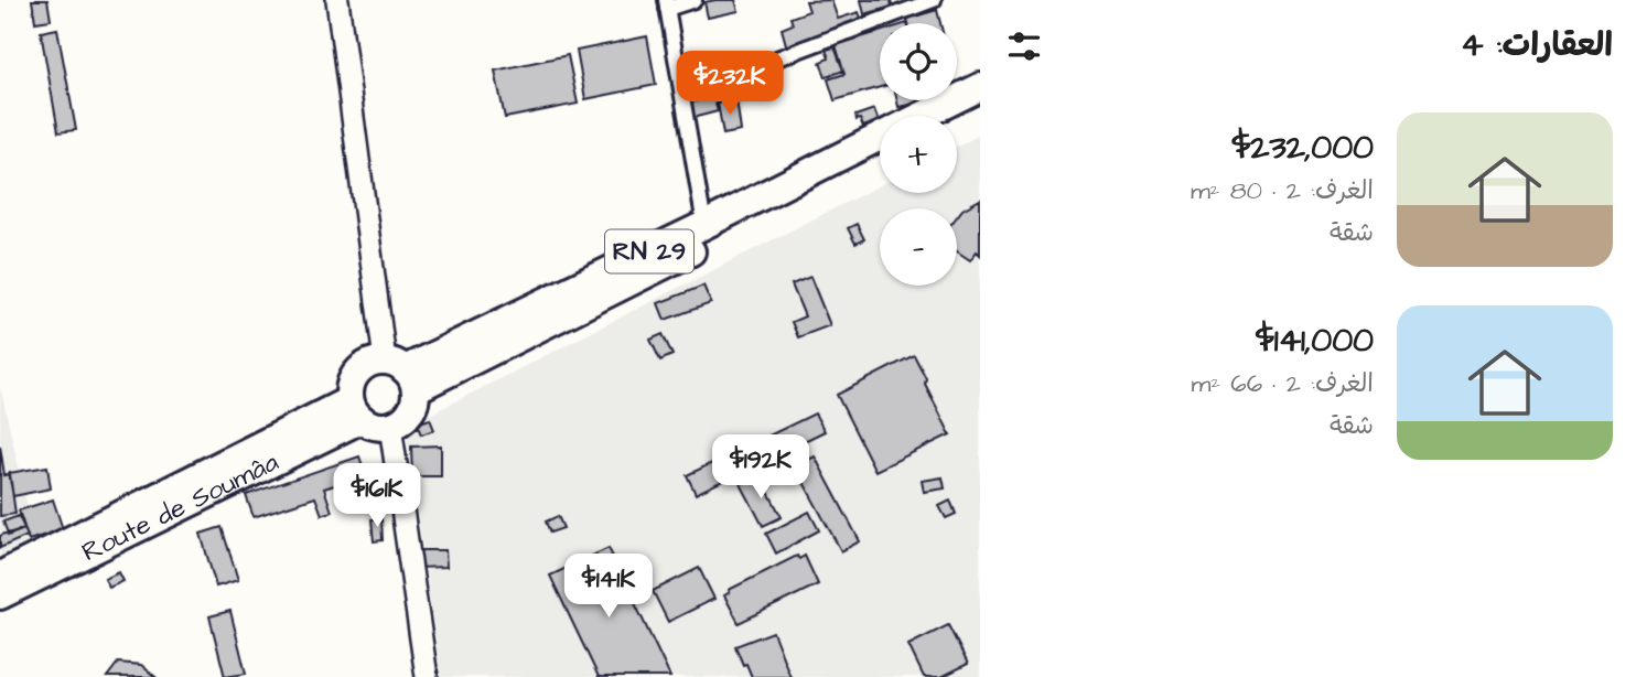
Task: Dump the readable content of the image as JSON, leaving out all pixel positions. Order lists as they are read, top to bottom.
{
  "streets": {
    "highway": ["RN 29", "Route de Soumâa"]
  },
  "crossings": [
    ["RN 29", "Route de Soumâa"]
  ],
  "page": {
    "heading": "العقارات: 4",
    "map_buttons": ["+", "−"],
    "price": [
      "$232K",
      "$192K",
      "$161K",
      "$141K"
    ],
    "list": [
      {
        "name": "$232,000",
        "note": "الغرف: 2 · 80 m² · شقة"
      },
      {
        "name": "$141,000",
        "note": "الغرف: 2 · 66 m² · شقة"
      }
    ]
  }
}
